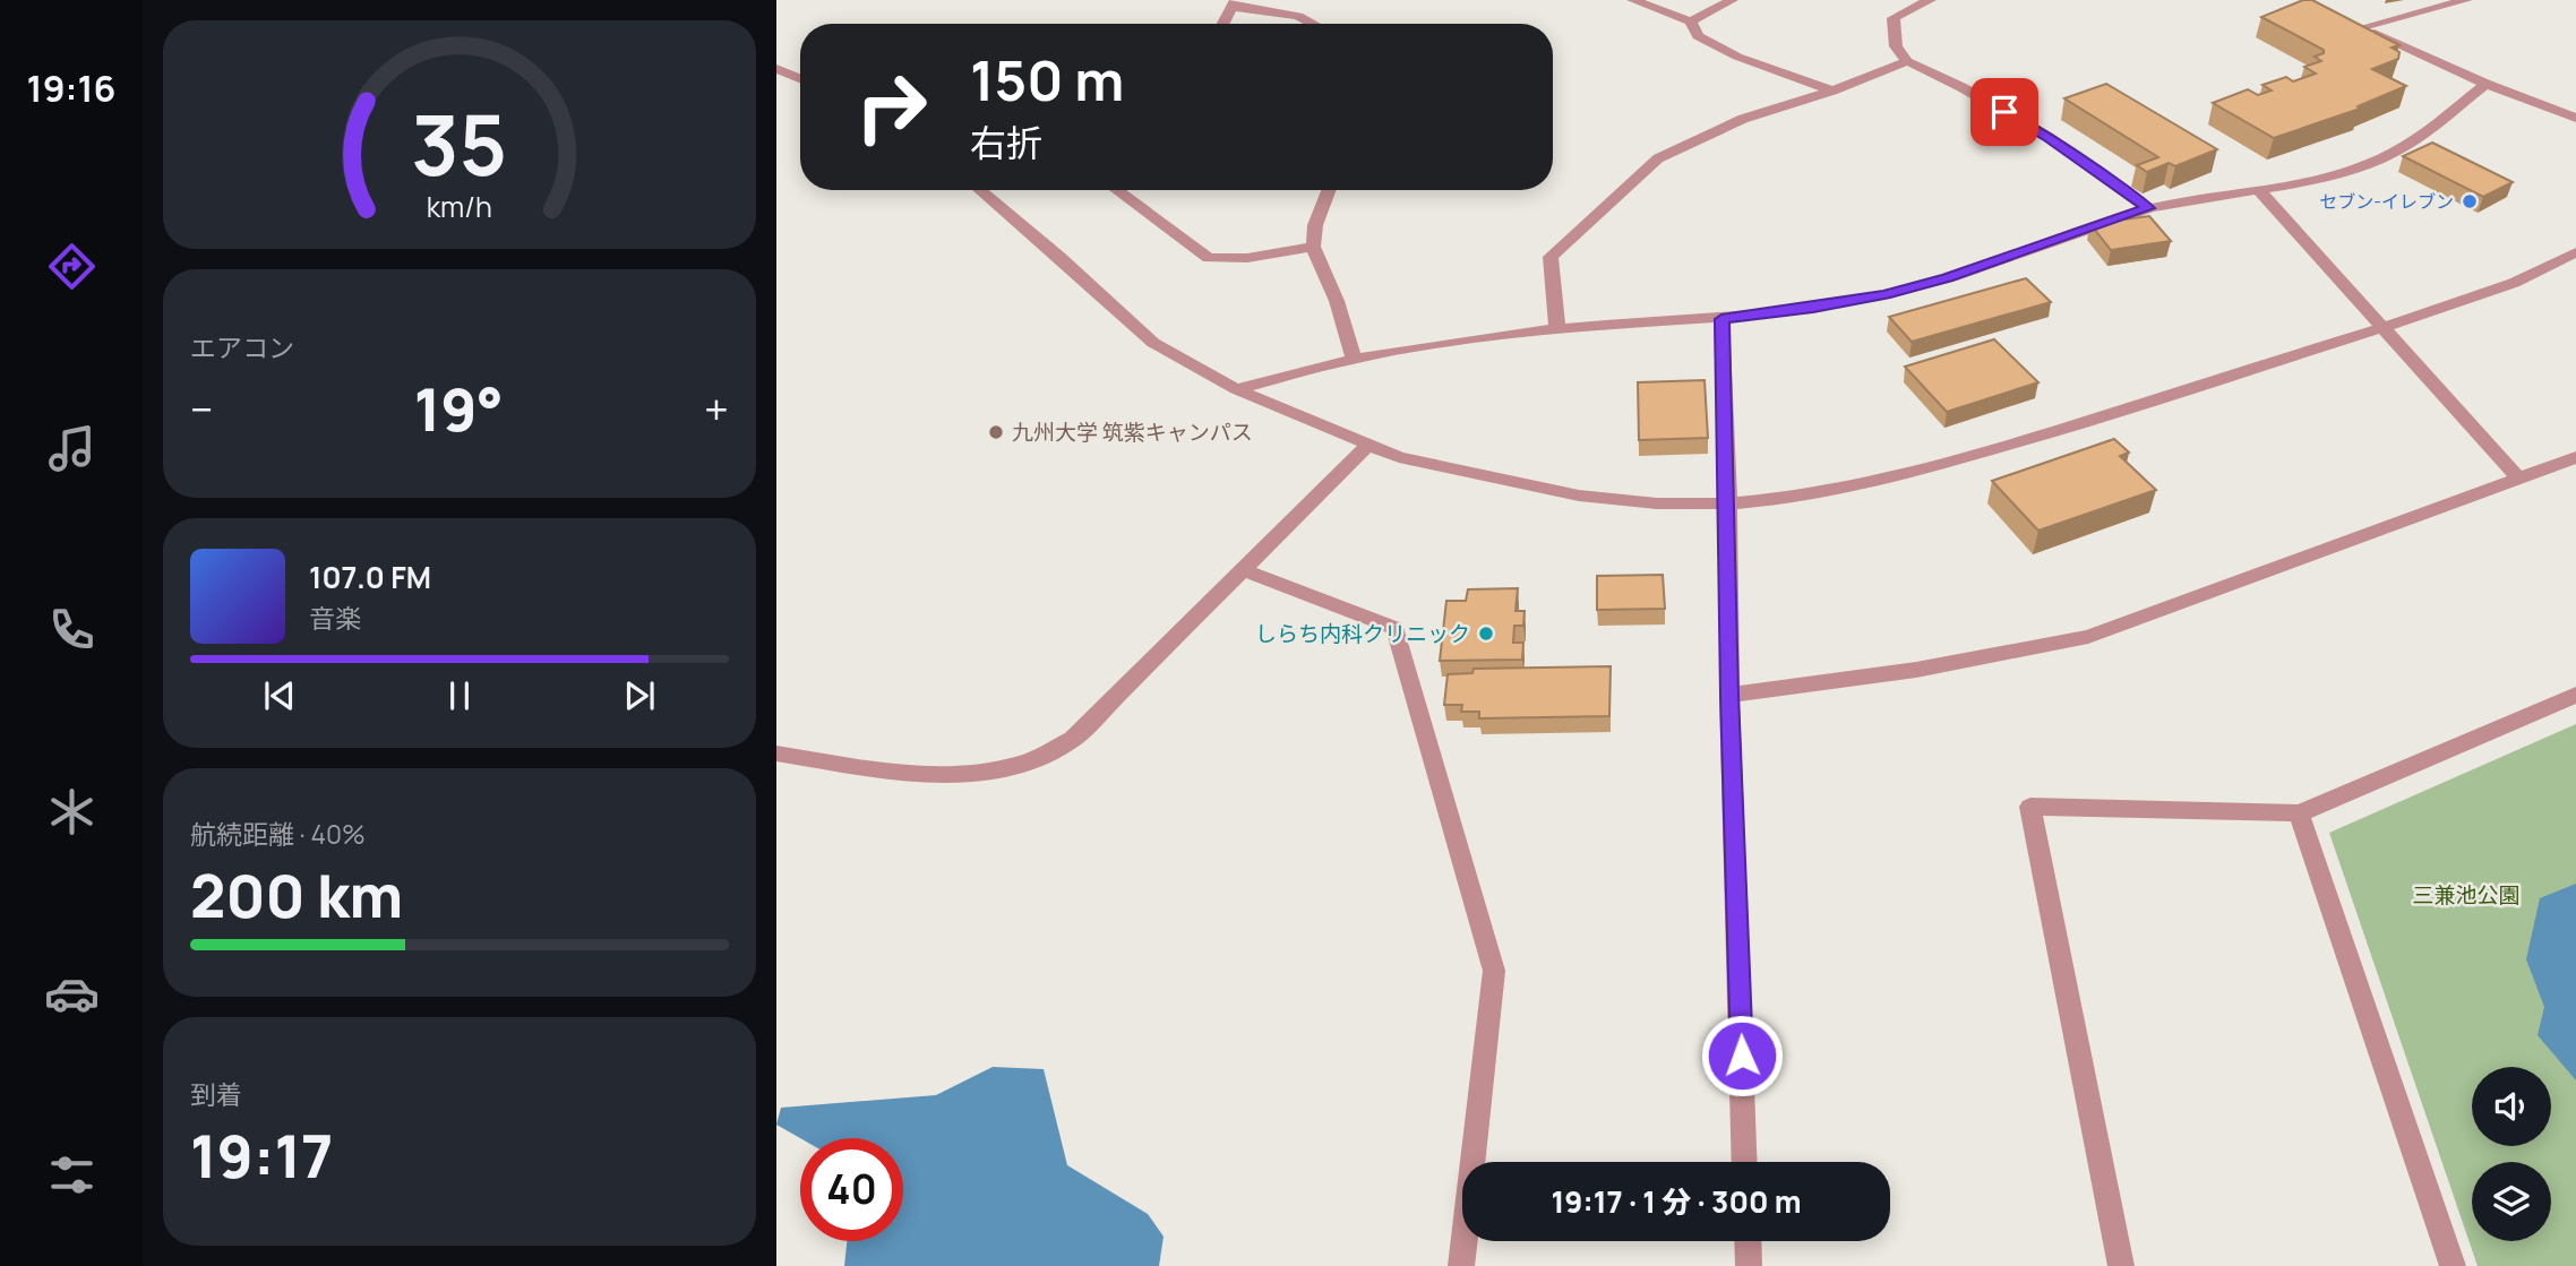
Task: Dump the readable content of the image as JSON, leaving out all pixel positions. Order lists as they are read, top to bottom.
{
  "parks": ["三兼池公園"],
  "places": ["セブン-イレブン", "九州大学 筑紫キャンパス", "しらち内科クリニック"],
  "page": {
    "tabs": "19:16",
    "turn": ["150 m", "右折"],
    "tile": [
      "エアコン",
      ["航続距離 · 40%", "200 km"],
      ["到着", "19:17"]
    ],
    "heat": ["−", "19°", "+"],
    "song": ["107.0 FM", "音楽"],
    "limit": "40",
    "trip": "19:17 · 1 分 · 300 m",
    "gauge": ["35", "km/h"]
  }
}
